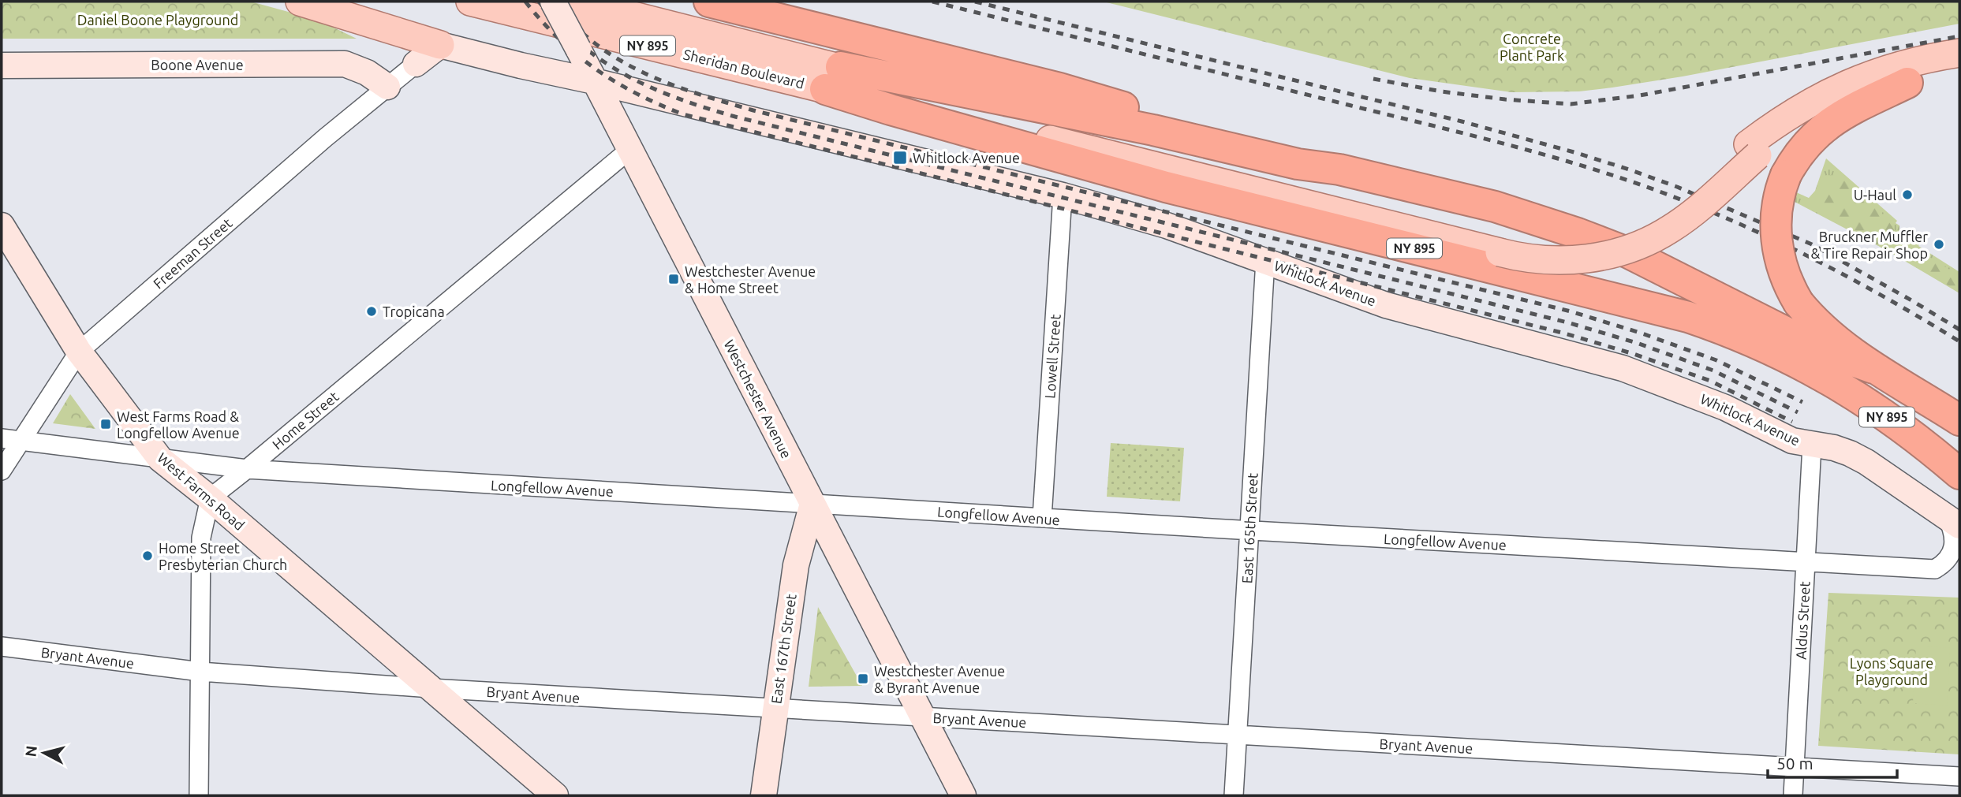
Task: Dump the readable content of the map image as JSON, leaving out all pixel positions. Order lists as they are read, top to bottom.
{
  "streets": {
    "highway": ["NY 895"],
    "main road": [
      "Boone Avenue",
      "Sheridan Boulevard",
      "Whitlock Avenue",
      "Westchester Avenue",
      "West Farms Road",
      "East 167th Street"
    ],
    "street": [
      "Freeman Street",
      "Lowell Street",
      "Home Street",
      "Longfellow Avenue",
      "East 165th Street",
      "Aldus Street",
      "Bryant Avenue"
    ]
  },
  "crossings": [
    ["NY 895", "Sheridan Boulevard"],
    ["Boone Avenue", "Freeman Street"],
    ["Freeman Street", "Longfellow Avenue"],
    ["Freeman Street", "West Farms Road"],
    ["Whitlock Avenue", "Lowell Street"],
    ["Whitlock Avenue", "Westchester Avenue"],
    ["Whitlock Avenue", "Longfellow Avenue"],
    ["Whitlock Avenue", "East 165th Street"],
    ["Whitlock Avenue", "Aldus Street"],
    ["Lowell Street", "Longfellow Avenue"],
    ["Westchester Avenue", "Home Street"],
    ["Westchester Avenue", "Longfellow Avenue"],
    ["Westchester Avenue", "East 167th Street"],
    ["Westchester Avenue", "Bryant Avenue"],
    ["Home Street", "Longfellow Avenue"],
    ["Home Street", "West Farms Road"],
    ["Longfellow Avenue", "West Farms Road"],
    ["Longfellow Avenue", "East 165th Street"],
    ["Longfellow Avenue", "Aldus Street"],
    ["Longfellow Avenue", "East 167th Street"],
    ["West Farms Road", "Bryant Avenue"],
    ["East 165th Street", "Bryant Avenue"],
    ["Aldus Street", "Bryant Avenue"],
    ["East 167th Street", "Bryant Avenue"]
  ],
  "parks": ["Daniel Boone Playground", "Concrete Plant Park", "Lyons Square Playground"],
  "places": {
    "transit": [
      "Whitlock Avenue",
      "Westchester Avenue & Home Street",
      "West Farms Road & Longfellow Avenue",
      "Westchester Avenue & Byrant Avenue"
    ],
    "other": [
      "U-Haul",
      "Bruckner Muffler & Tire Repair Shop",
      "Tropicana",
      "Home Street Presbyterian Church"
    ]
  },
  "scale_bar": "50 m",
  "north": "left"
}
